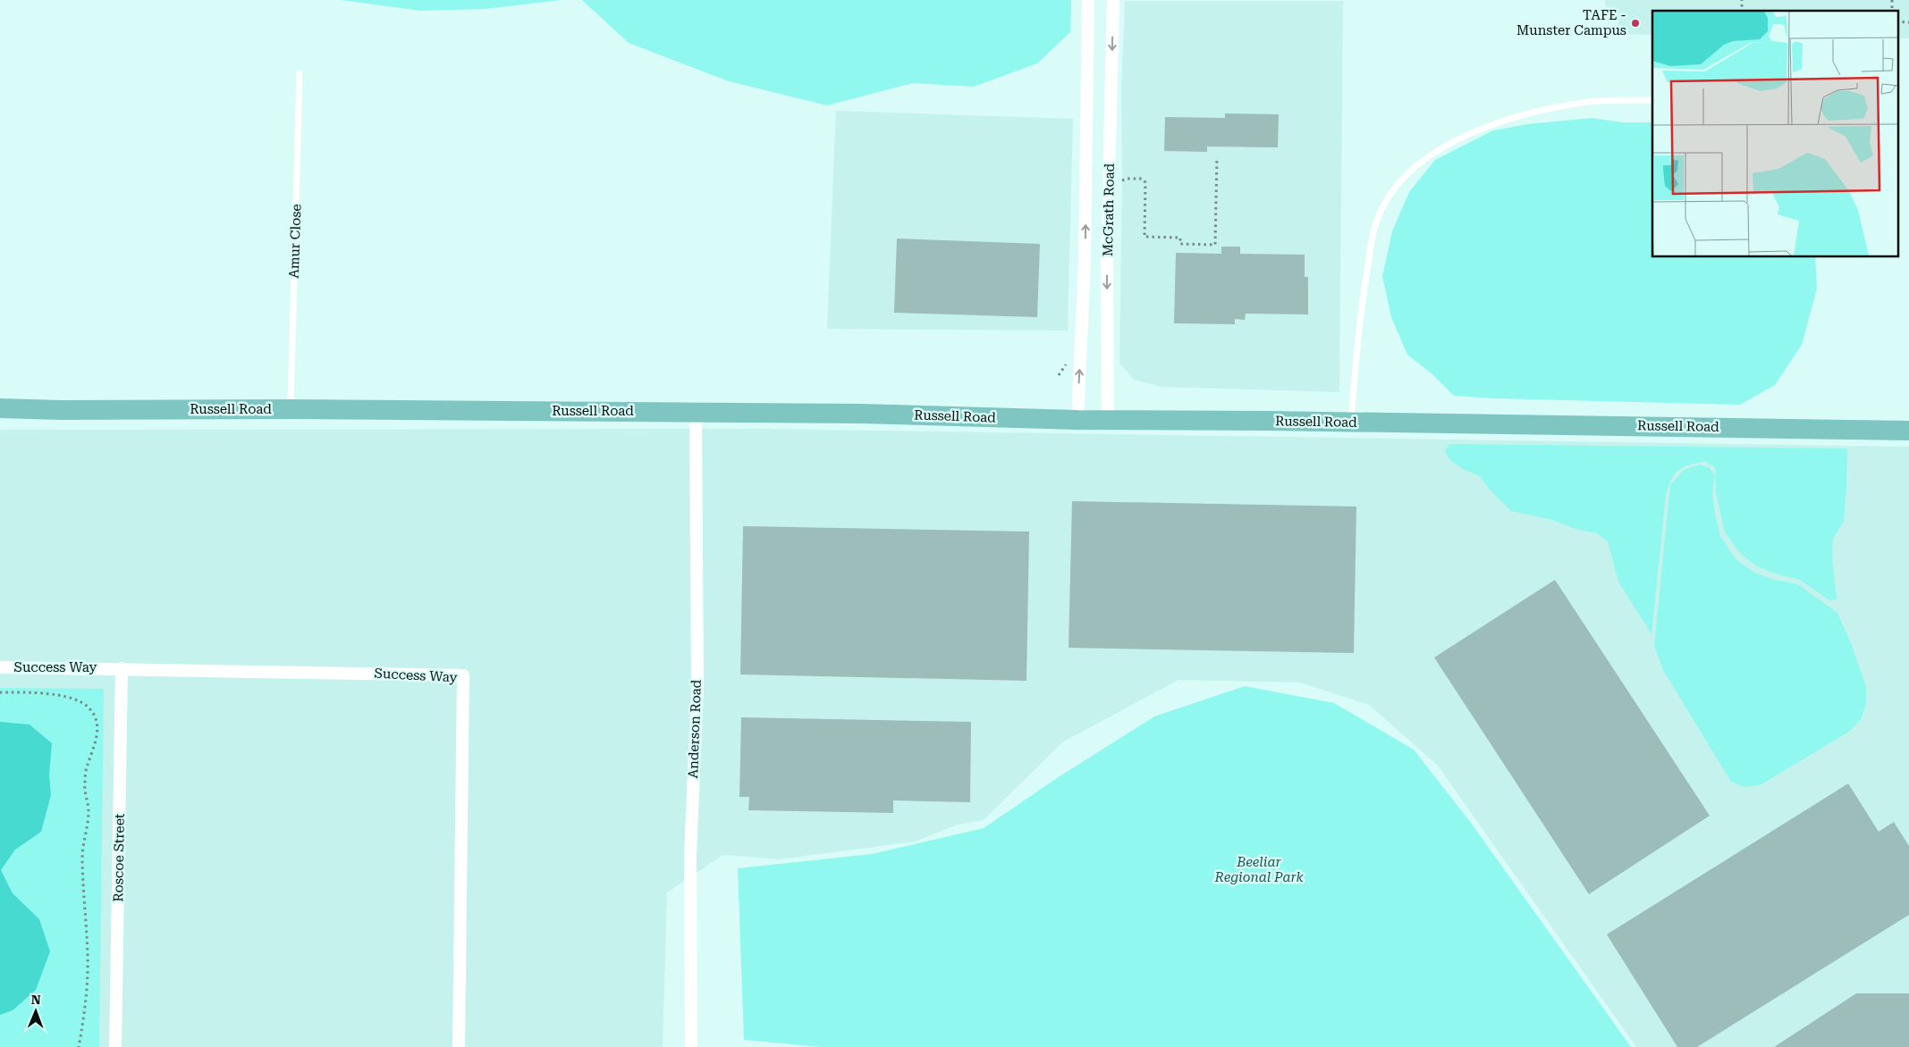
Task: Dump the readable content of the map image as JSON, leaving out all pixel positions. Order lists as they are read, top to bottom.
{
  "streets": {
    "main road": ["Russell Road"],
    "street": [
      "McGrath Road",
      "Success Way",
      "Anderson Road",
      "Roscoe Street"
    ],
    "lane": ["Amur Close"]
  },
  "crossings": [
    ["McGrath Road", "Russell Road"],
    ["Amur Close", "Russell Road"],
    ["Russell Road", "Anderson Road"],
    ["Success Way", "Roscoe Street"]
  ],
  "parks": ["Beeliar Regional Park"],
  "places": ["TAFE - Munster Campus"],
  "north": "top"
}
